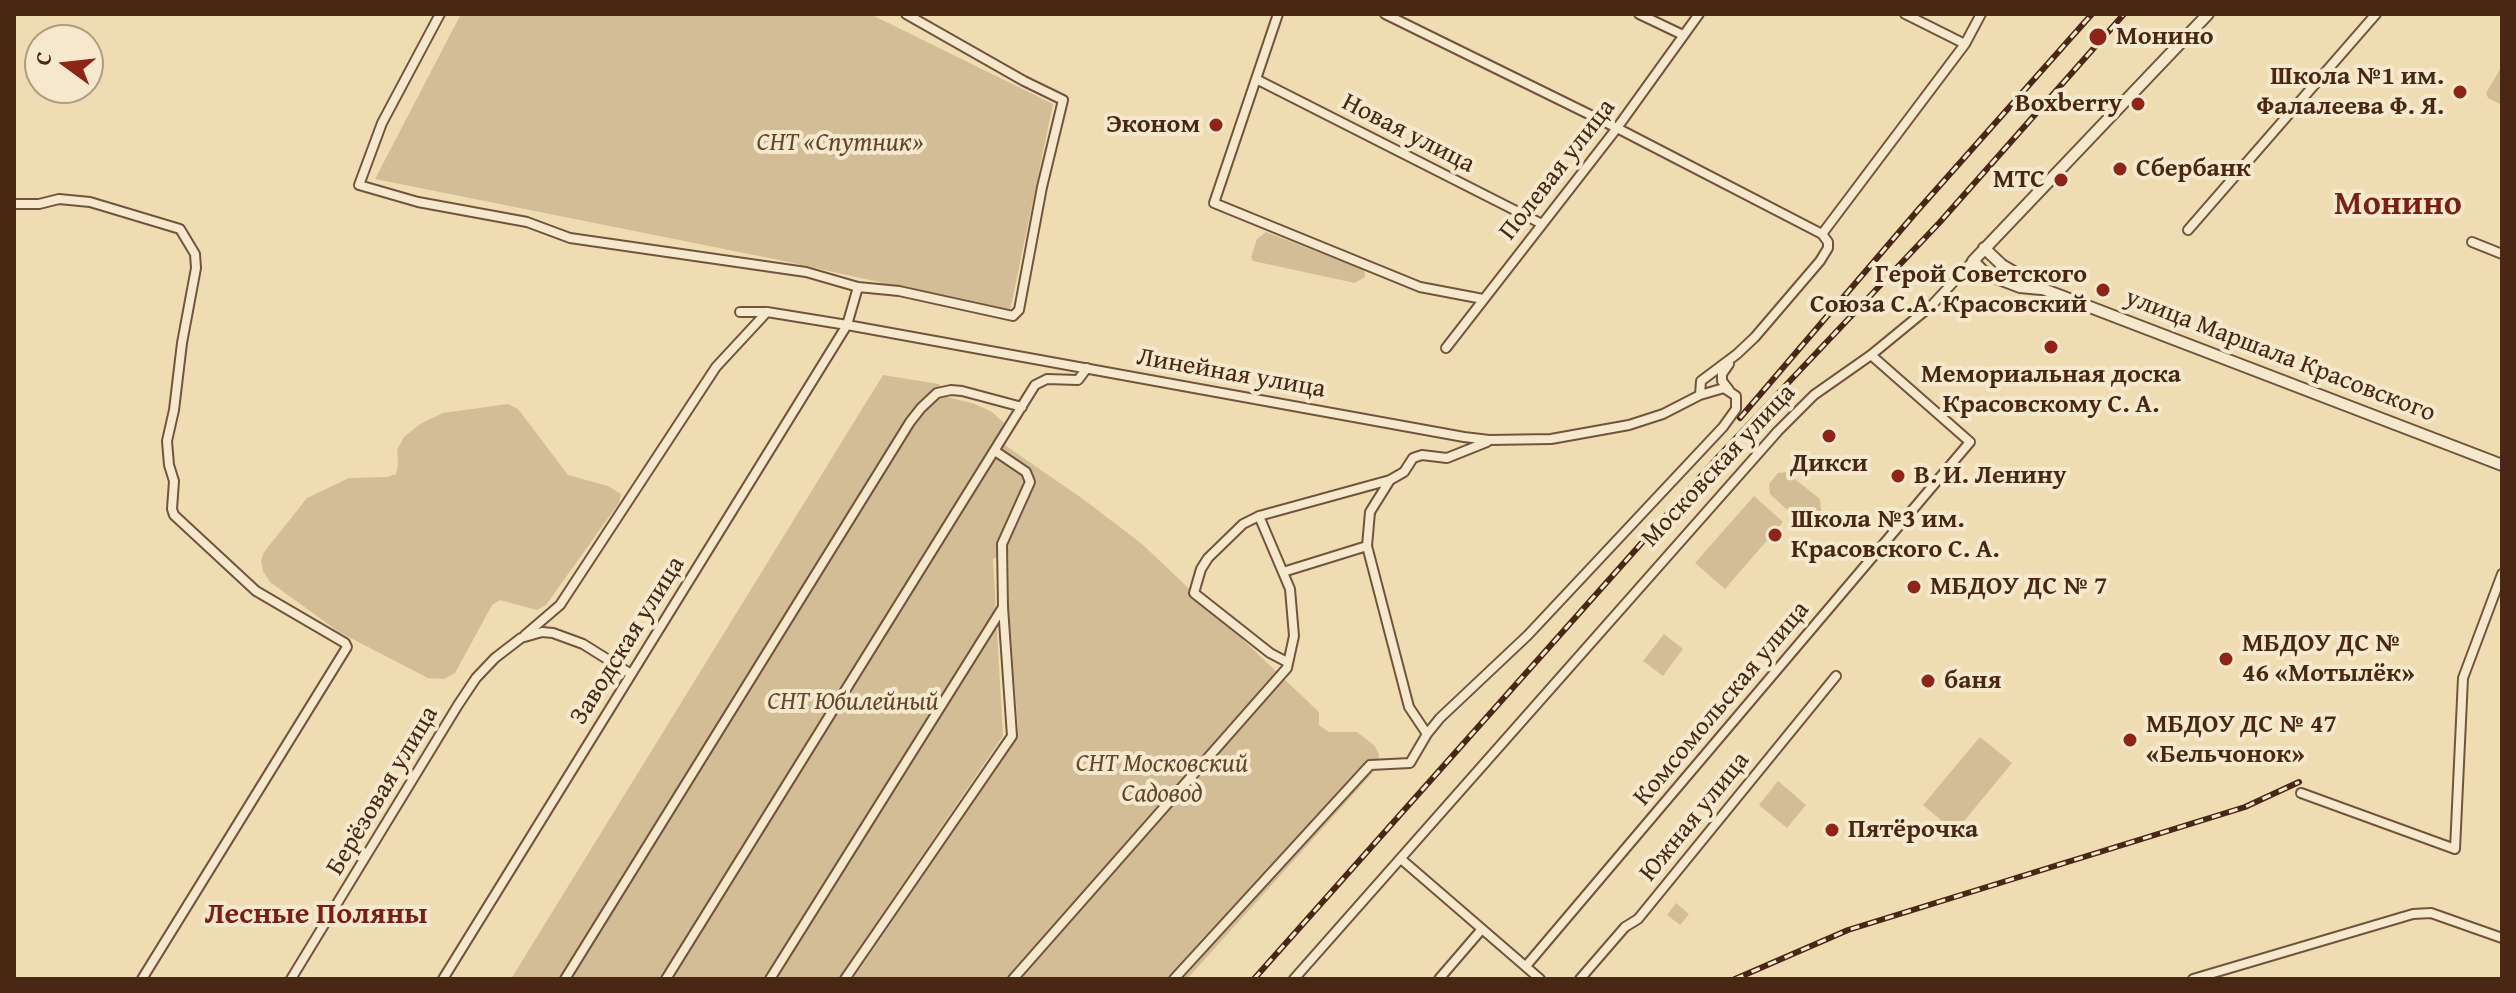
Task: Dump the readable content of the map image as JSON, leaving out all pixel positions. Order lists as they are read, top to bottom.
{
  "streets": {
    "street": [
      "Новая улица",
      "Полевая улица",
      "улица Маршала Красовского",
      "Линейная улица",
      "Московская улица",
      "Заводская улица",
      "Комсомольская улица",
      "Берёзовая улица",
      "Южная улица"
    ]
  },
  "crossings": [
    ["Новая улица", "Полевая улица"],
    ["улица Маршала Красовского", "Московская улица"],
    ["Линейная улица", "Заводская улица"],
    ["Линейная улица", "Берёзовая улица"],
    ["Московская улица", "Комсомольская улица"]
  ],
  "districts": ["Монино", "Лесные Поляны"],
  "parks": ["СНТ «Спутник»", "СНТ Юбилейный", "СНТ Московский Садовод"],
  "places": [
    "Монино",
    "Школа №1 им. Фалалеева Ф. Я.",
    "Boxberry",
    "Эконом",
    "Сбербанк",
    "МТС",
    "Герой Советского Союза С.А. Красовский",
    "Мемориальная доска Красовскому С. А.",
    "Дикси",
    "В. И. Ленину",
    "Школа №3 им. Красовского С. А.",
    "МБДОУ ДС № 7",
    "МБДОУ ДC № 46 «Мотылёк»",
    "баня",
    "МБДОУ ДС № 47 «Бельчонок»",
    "Пятёрочка"
  ],
  "north": "left"
}
